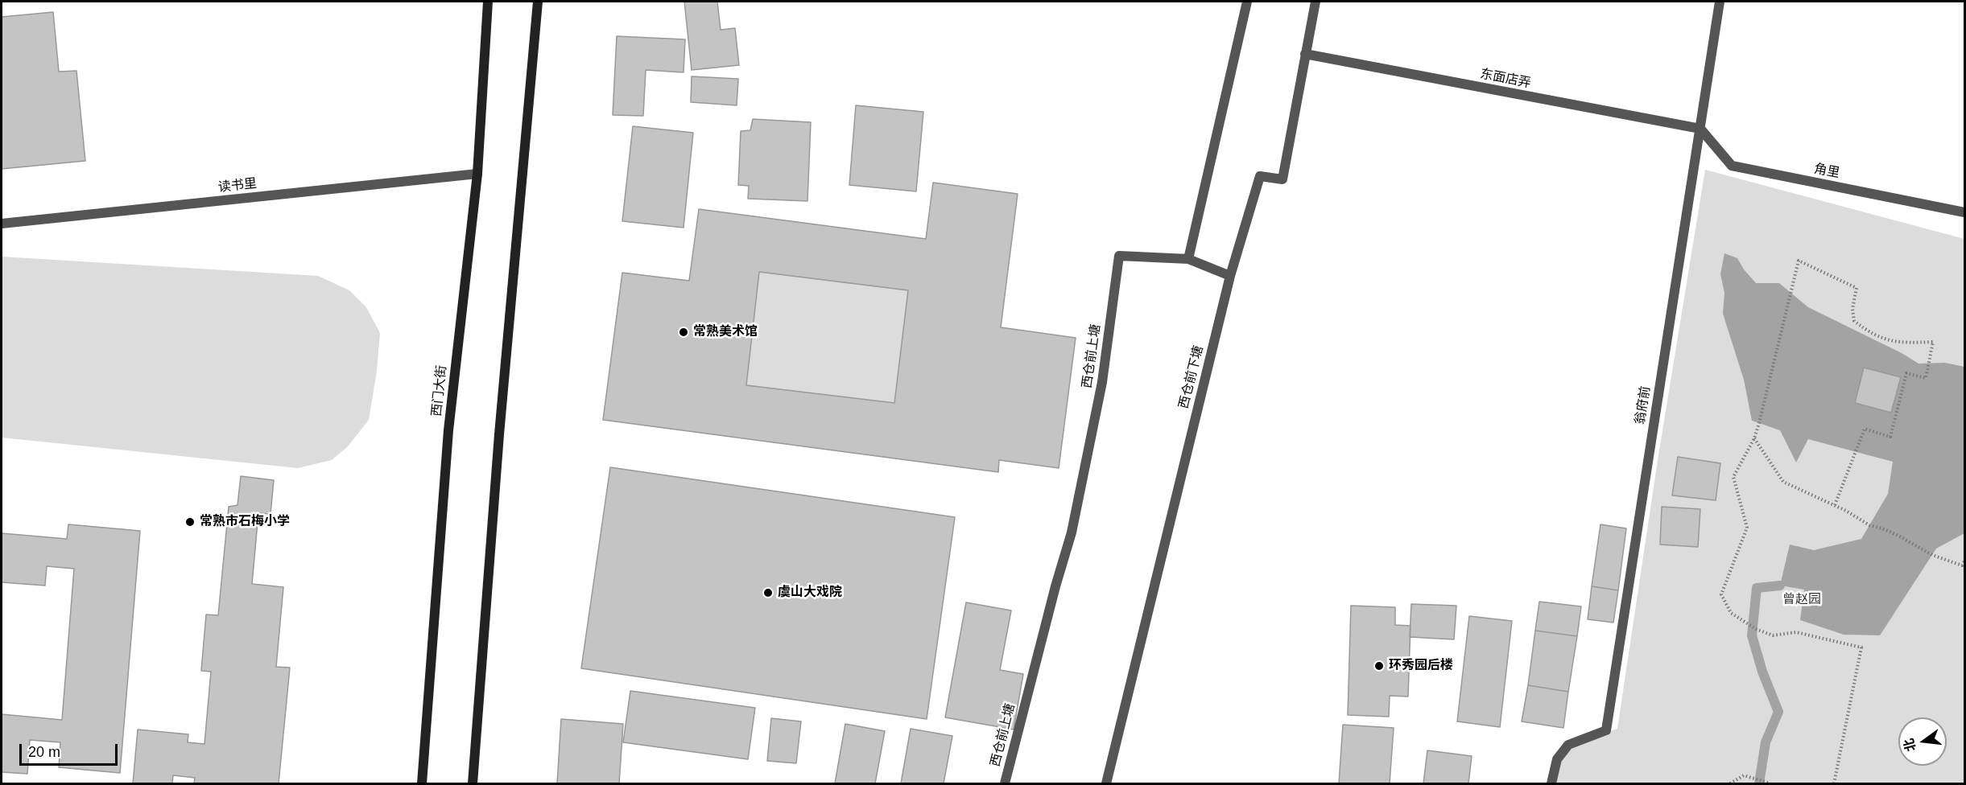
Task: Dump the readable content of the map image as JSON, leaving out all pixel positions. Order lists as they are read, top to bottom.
{
  "streets": {
    "main road": ["西门大街"],
    "lane": [
      "东面店弄",
      "角里",
      "读书里",
      "西仓前上塘",
      "西仓前下塘",
      "翁府前"
    ]
  },
  "crossings": [
    ["东面店弄", "角里"],
    ["东面店弄", "西仓前下塘"],
    ["东面店弄", "翁府前"],
    ["角里", "翁府前"],
    ["读书里", "西门大街"]
  ],
  "parks": ["曾赵园"],
  "places": [
    "常熟美术馆",
    "常熟市石梅小学",
    "虞山大戏院",
    "环秀园后楼"
  ],
  "scale_bar": "20 m",
  "north": "left"
}
